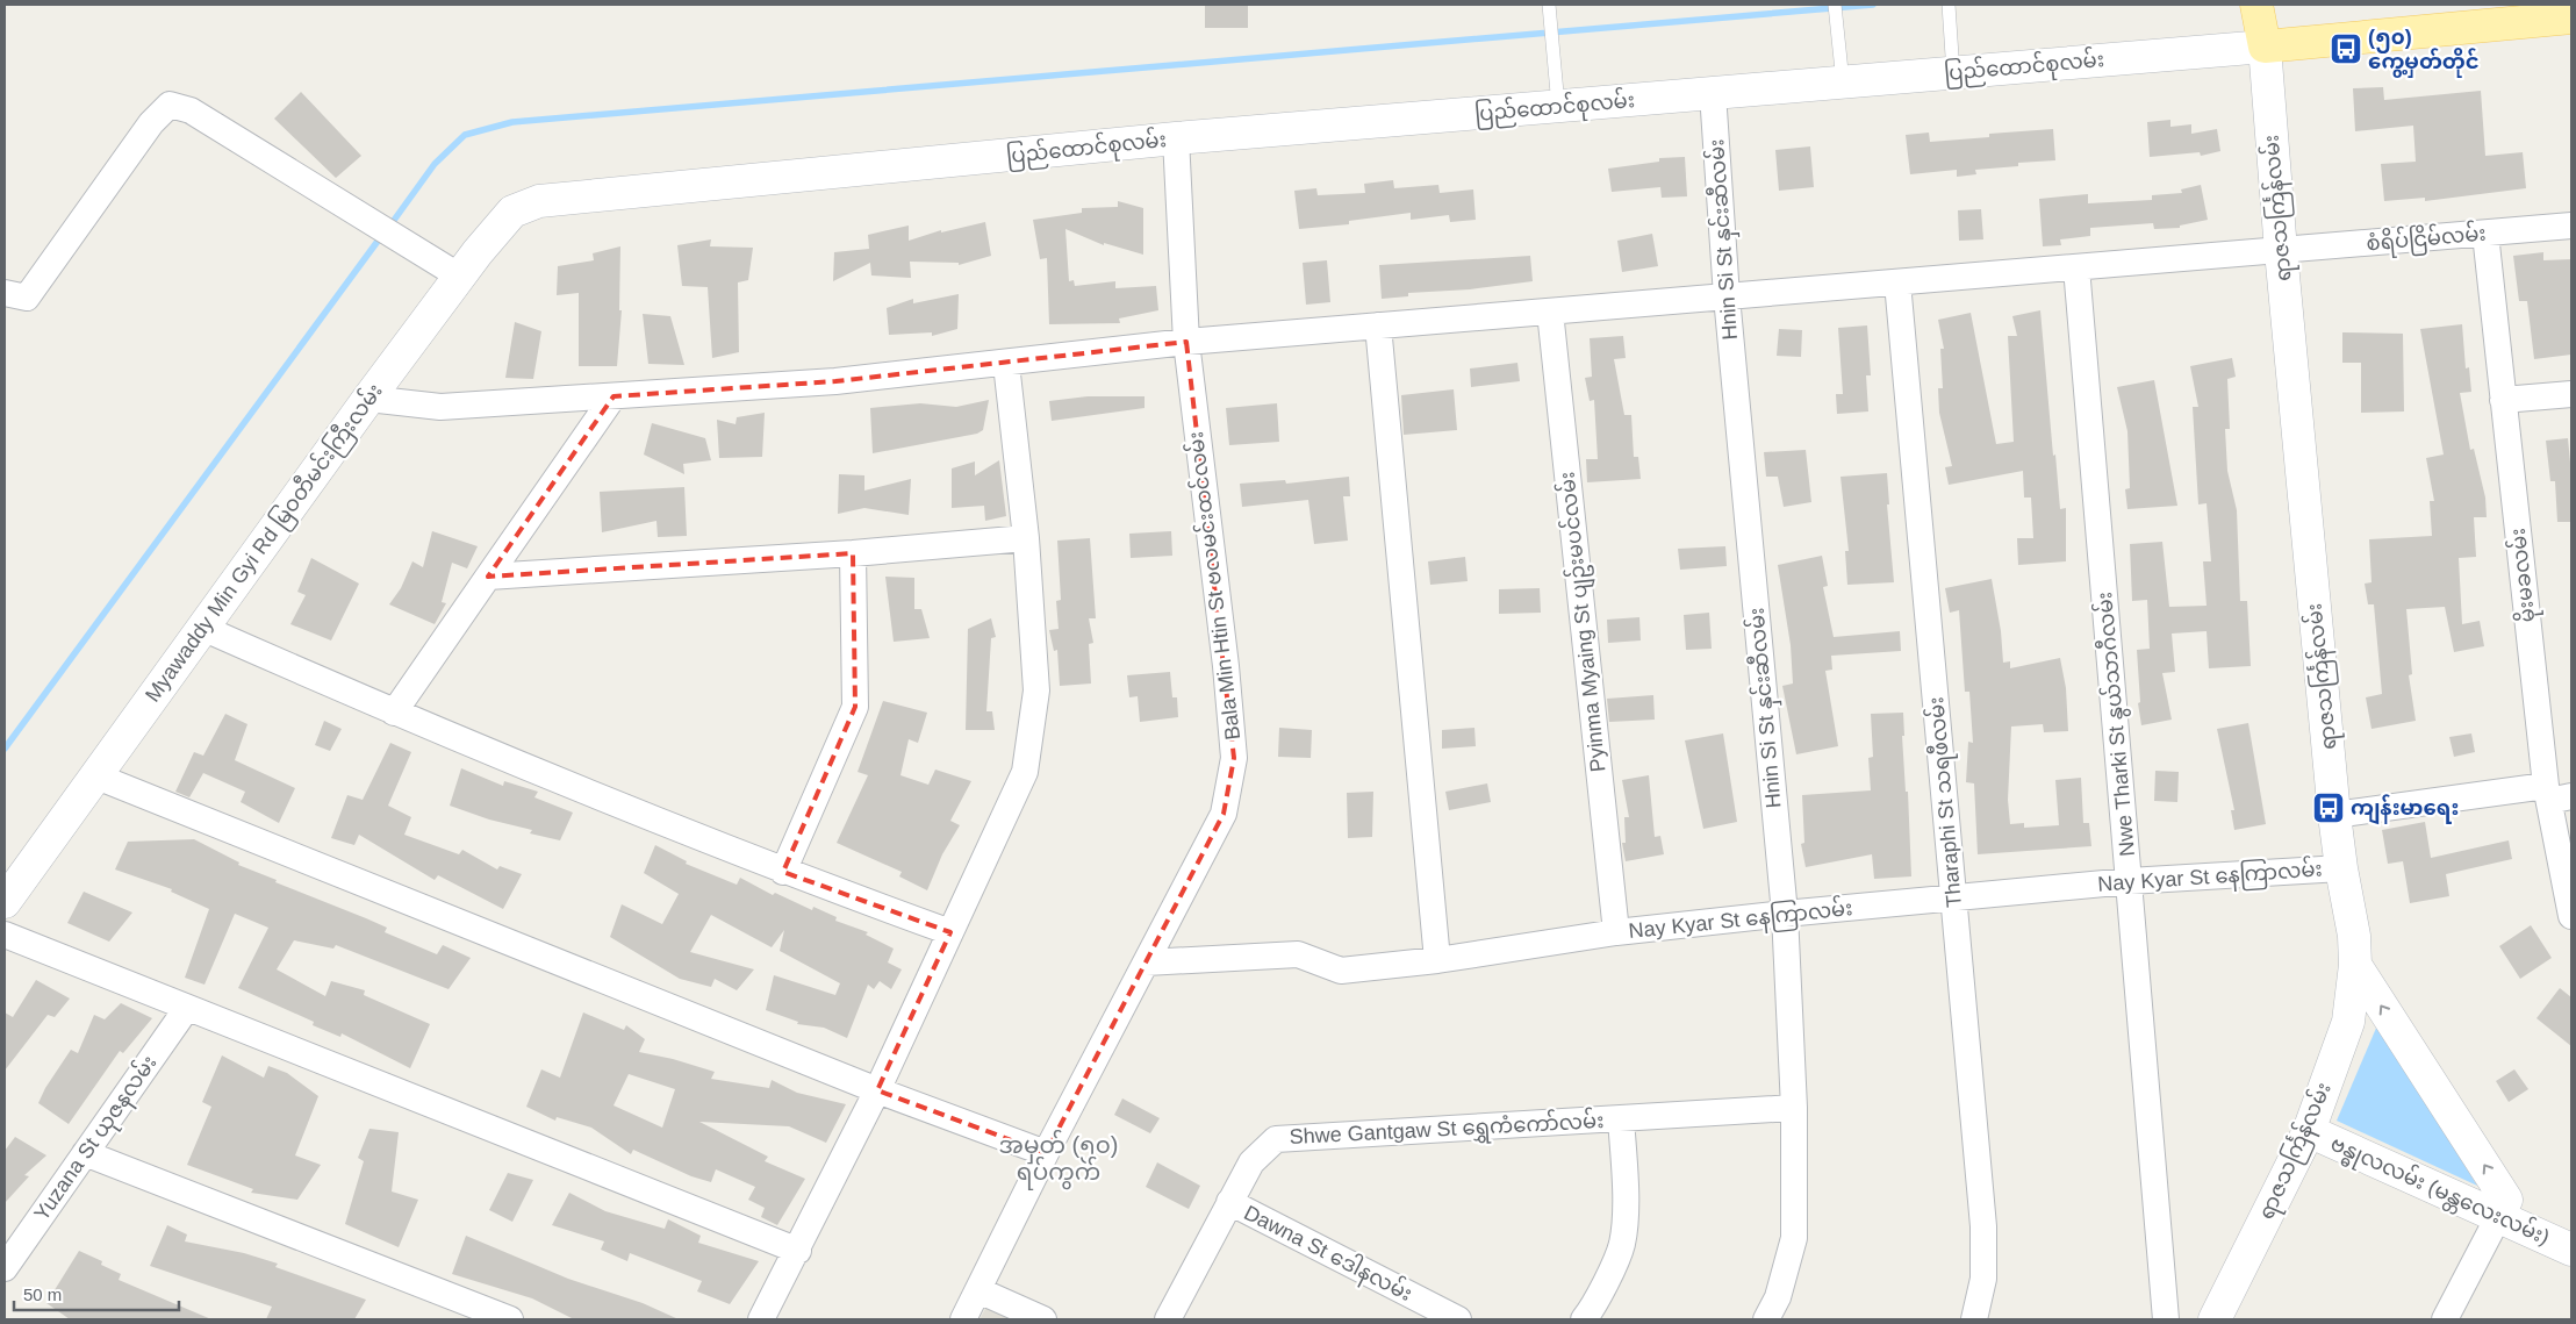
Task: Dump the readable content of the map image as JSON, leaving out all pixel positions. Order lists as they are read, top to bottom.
{
  "streets": {
    "main road": [
      "ပြည်ထောင်စုလမ်း",
      "ရာဇသင်္ကြန်လမ်း",
      "Myawaddy Min Gyi Rd မြဝတီမင်းကြီးလမ်း",
      "ဗန္ဓုလလမ်း (မန္တလေးလမ်း)"
    ],
    "street": [
      "စံရိပ်ငြိမ်လမ်း",
      "Hnin Si St နှင်းဆီလမ်း",
      "မိုးမခလမ်း",
      "Bala Min Htin St ဗလမင်းထင်လမ်း",
      "Pyinma Myaing St ပျဥ်းမပင်လမ်း",
      "Nwe Tharki St နွယ်သာဂီလမ်း",
      "Tharaphi St သရဖီလမ်း",
      "Nay Kyar St နေကြာလမ်း",
      "Shwe Gantgaw St ရွှေကံကော်လမ်း",
      "Yuzana St ယုဇနလမ်း",
      "Dawna St ဒေါနလမ်း"
    ]
  },
  "crossings": [
    ["ပြည်ထောင်စုလမ်း", "ရာဇသင်္ကြန်လမ်း"],
    ["ပြည်ထောင်စုလမ်း", "Hnin Si St နှင်းဆီလမ်း"],
    ["ပြည်ထောင်စုလမ်း", "Myawaddy Min Gyi Rd မြဝတီမင်းကြီးလမ်း"],
    ["ပြည်ထောင်စုလမ်း", "Bala Min Htin St ဗလမင်းထင်လမ်း"],
    ["ရာဇသင်္ကြန်လမ်း", "စံရိပ်ငြိမ်လမ်း"],
    ["ရာဇသင်္ကြန်လမ်း", "Nay Kyar St နေကြာလမ်း"],
    ["ရာဇသင်္ကြန်လမ်း", "ဗန္ဓုလလမ်း (မန္တလေးလမ်း)"],
    ["စံရိပ်ငြိမ်လမ်း", "Hnin Si St နှင်းဆီလမ်း"],
    ["စံရိပ်ငြိမ်လမ်း", "Myawaddy Min Gyi Rd မြဝတီမင်းကြီးလမ်း"],
    ["စံရိပ်ငြိမ်လမ်း", "မိုးမခလမ်း"],
    ["စံရိပ်ငြိမ်လမ်း", "Bala Min Htin St ဗလမင်းထင်လမ်း"],
    ["စံရိပ်ငြိမ်လမ်း", "Pyinma Myaing St ပျဥ်းမပင်လမ်း"],
    ["စံရိပ်ငြိမ်လမ်း", "Nwe Tharki St နွယ်သာဂီလမ်း"],
    ["စံရိပ်ငြိမ်လမ်း", "Tharaphi St သရဖီလမ်း"],
    ["Hnin Si St နှင်းဆီလမ်း", "Nay Kyar St နေကြာလမ်း"],
    ["Hnin Si St နှင်းဆီလမ်း", "Shwe Gantgaw St ရွှေကံကော်လမ်း"],
    ["Bala Min Htin St ဗလမင်းထင်လမ်း", "Nay Kyar St နေကြာလမ်း"],
    ["Pyinma Myaing St ပျဥ်းမပင်လမ်း", "Nay Kyar St နေကြာလမ်း"],
    ["Nwe Tharki St နွယ်သာဂီလမ်း", "Nay Kyar St နေကြာလမ်း"],
    ["Tharaphi St သရဖီလမ်း", "Nay Kyar St နေကြာလမ်း"],
    ["Shwe Gantgaw St ရွှေကံကော်လမ်း", "Dawna St ဒေါနလမ်း"]
  ],
  "districts": ["အမှတ် (၅၀) ရပ်ကွက်"],
  "places": {
    "bus stop": ["(၅၀) ကွေ့မှတ်တိုင်", "ကျန်းမာရေး"]
  },
  "scale_bar": "50 m"
}
